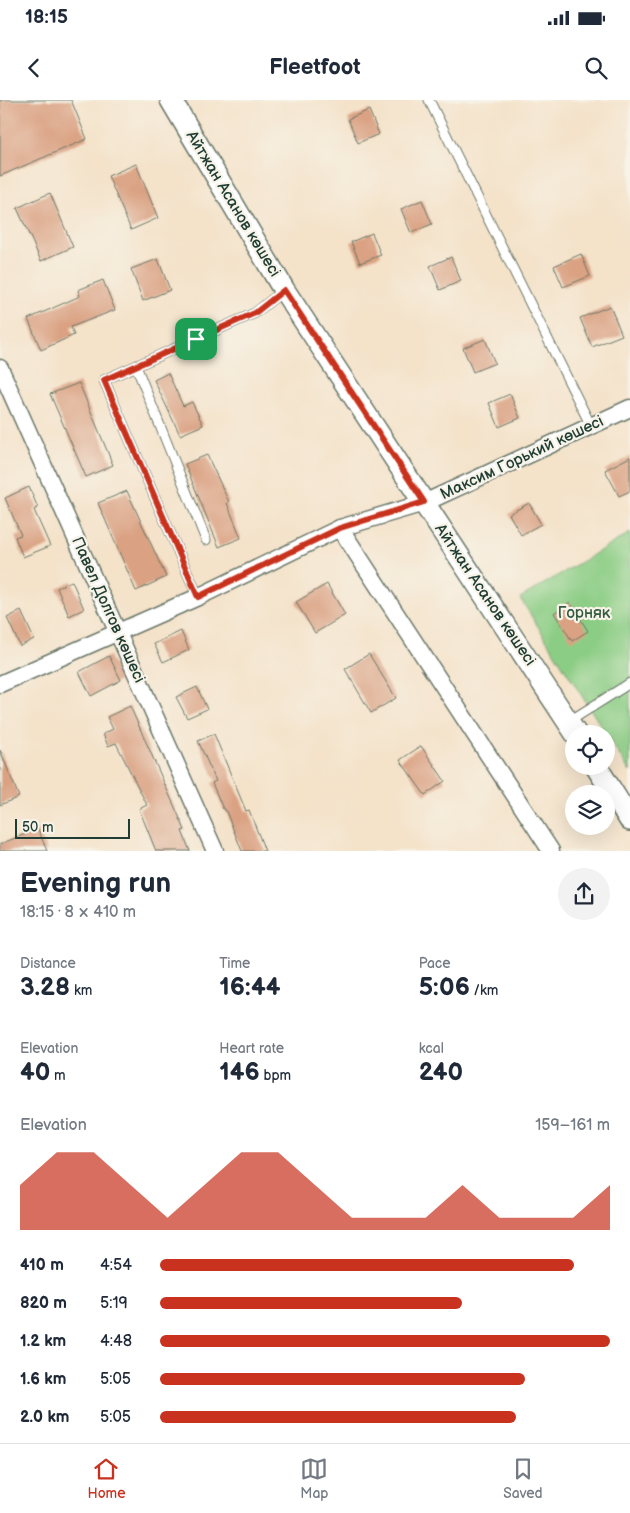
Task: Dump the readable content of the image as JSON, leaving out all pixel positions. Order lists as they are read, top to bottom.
{
  "streets": {
    "street": ["Айтжан Асанов көшесі", "Максим Горький көшесі", "Павел Долгов көшесі"]
  },
  "crossings": [
    ["Айтжан Асанов көшесі", "Максим Горький көшесі"],
    ["Максим Горький көшесі", "Павел Долгов көшесі"]
  ],
  "parks": ["Горняк"],
  "scale_bar": "50 m",
  "page": {
    "status": "18:15",
    "header": "Fleetfoot",
    "scale": "50 m",
    "heading": ["Evening run", "18:15 · 8 × 410 m"],
    "stats": [
      ["Distance", "3.28 km"],
      ["Time", "16:44"],
      ["Pace", "5:06 /km"],
      ["Elevation", "40 m"],
      ["Heart rate", "146 bpm"],
      ["kcal", "240"]
    ],
    "chart": ["Elevation", "159–161 m"],
    "list": [
      {
        "name": "410 m",
        "note": "4:54"
      },
      {
        "name": "820 m",
        "note": "5:19"
      },
      {
        "name": "1.2 km",
        "note": "4:48"
      },
      {
        "name": "1.6 km",
        "note": "5:05"
      },
      {
        "name": "2.0 km",
        "note": "5:05"
      }
    ],
    "tabs": ["Home", "Map", "Saved"]
  }
}
